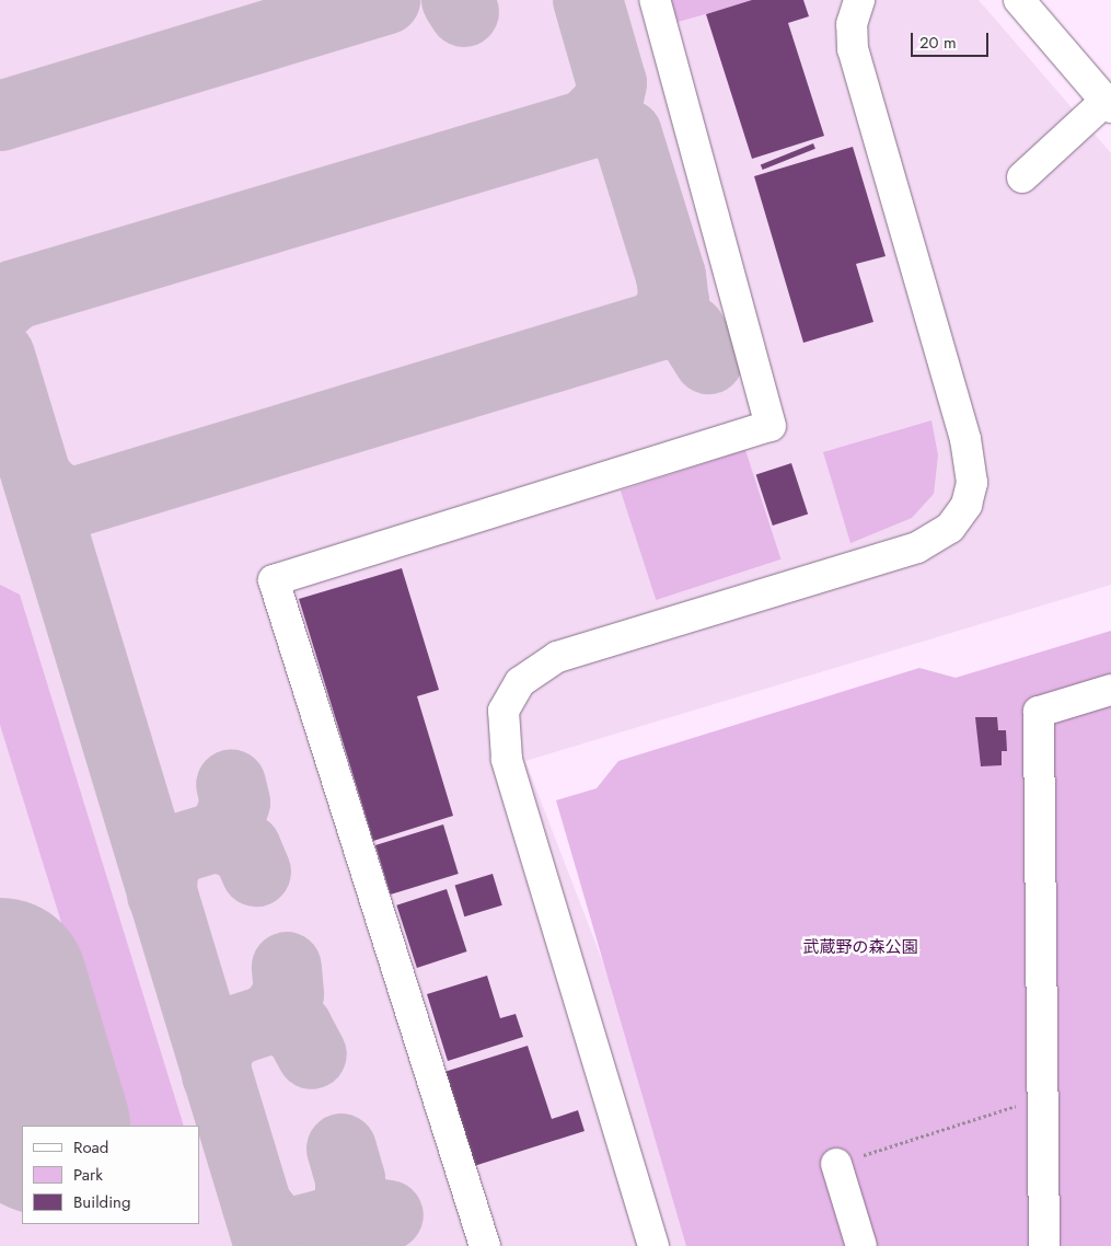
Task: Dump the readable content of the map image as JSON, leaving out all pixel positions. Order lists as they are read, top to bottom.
{
  "parks": ["武蔵野の森公園"],
  "legend": ["Road", "Park", "Building"],
  "scale_bar": "20 m"
}
